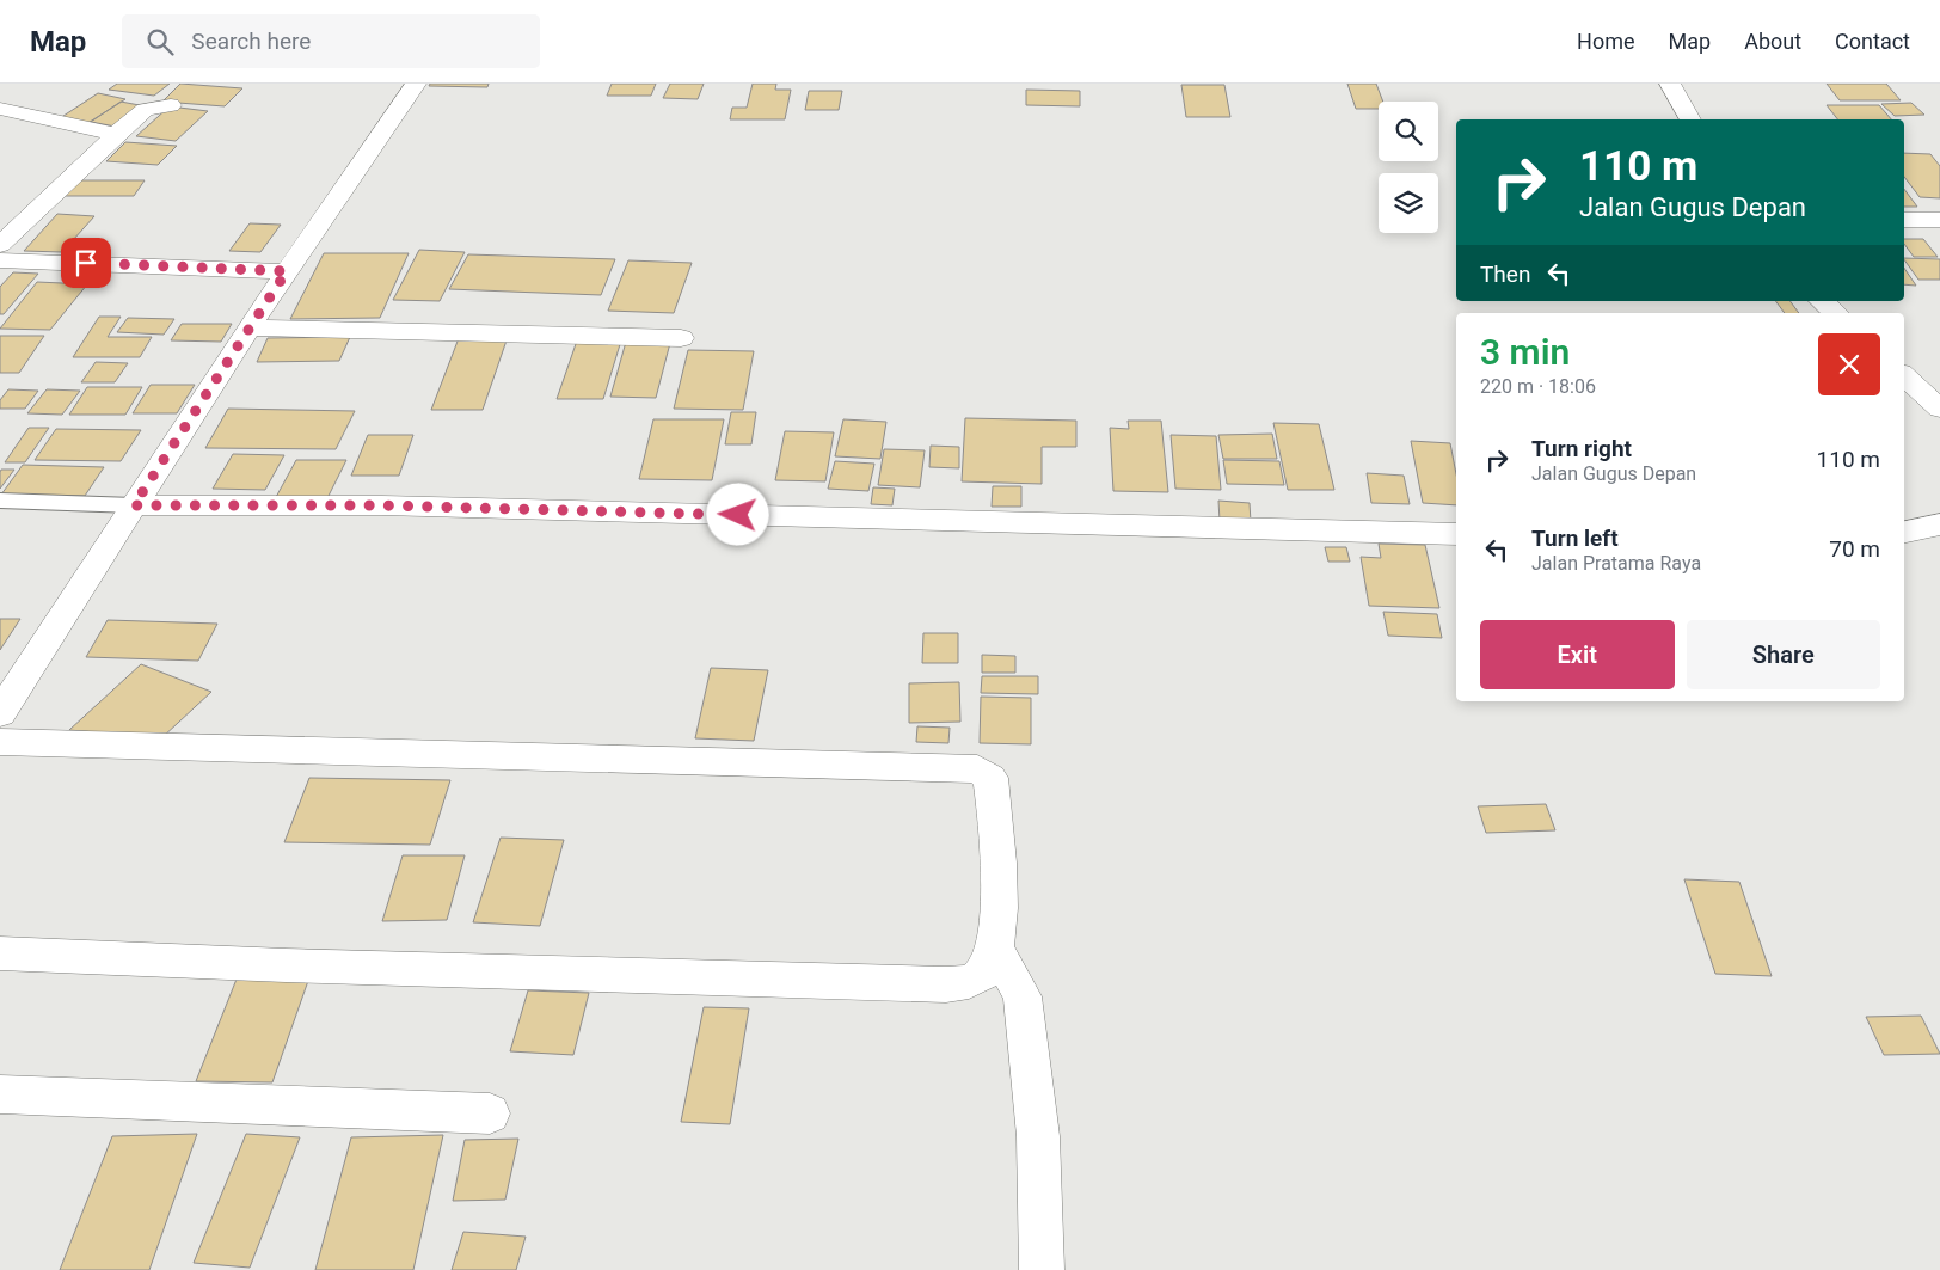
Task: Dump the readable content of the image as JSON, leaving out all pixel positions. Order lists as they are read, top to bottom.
{
  "page": {
    "header": "Map",
    "search": "Search here",
    "nav": [
      "Home",
      "Map",
      "About",
      "Contact"
    ],
    "turn": ["110 m", "Jalan Gugus Depan"],
    "then": "Then",
    "heading": ["3 min", "220 m · 18:06"],
    "list": [
      {
        "name": "Turn right",
        "note": "Jalan Gugus Depan",
        "value": "110 m"
      },
      {
        "name": "Turn left",
        "note": "Jalan Pratama Raya",
        "value": "70 m"
      }
    ],
    "buttons": ["Exit", "Share"]
  }
}
